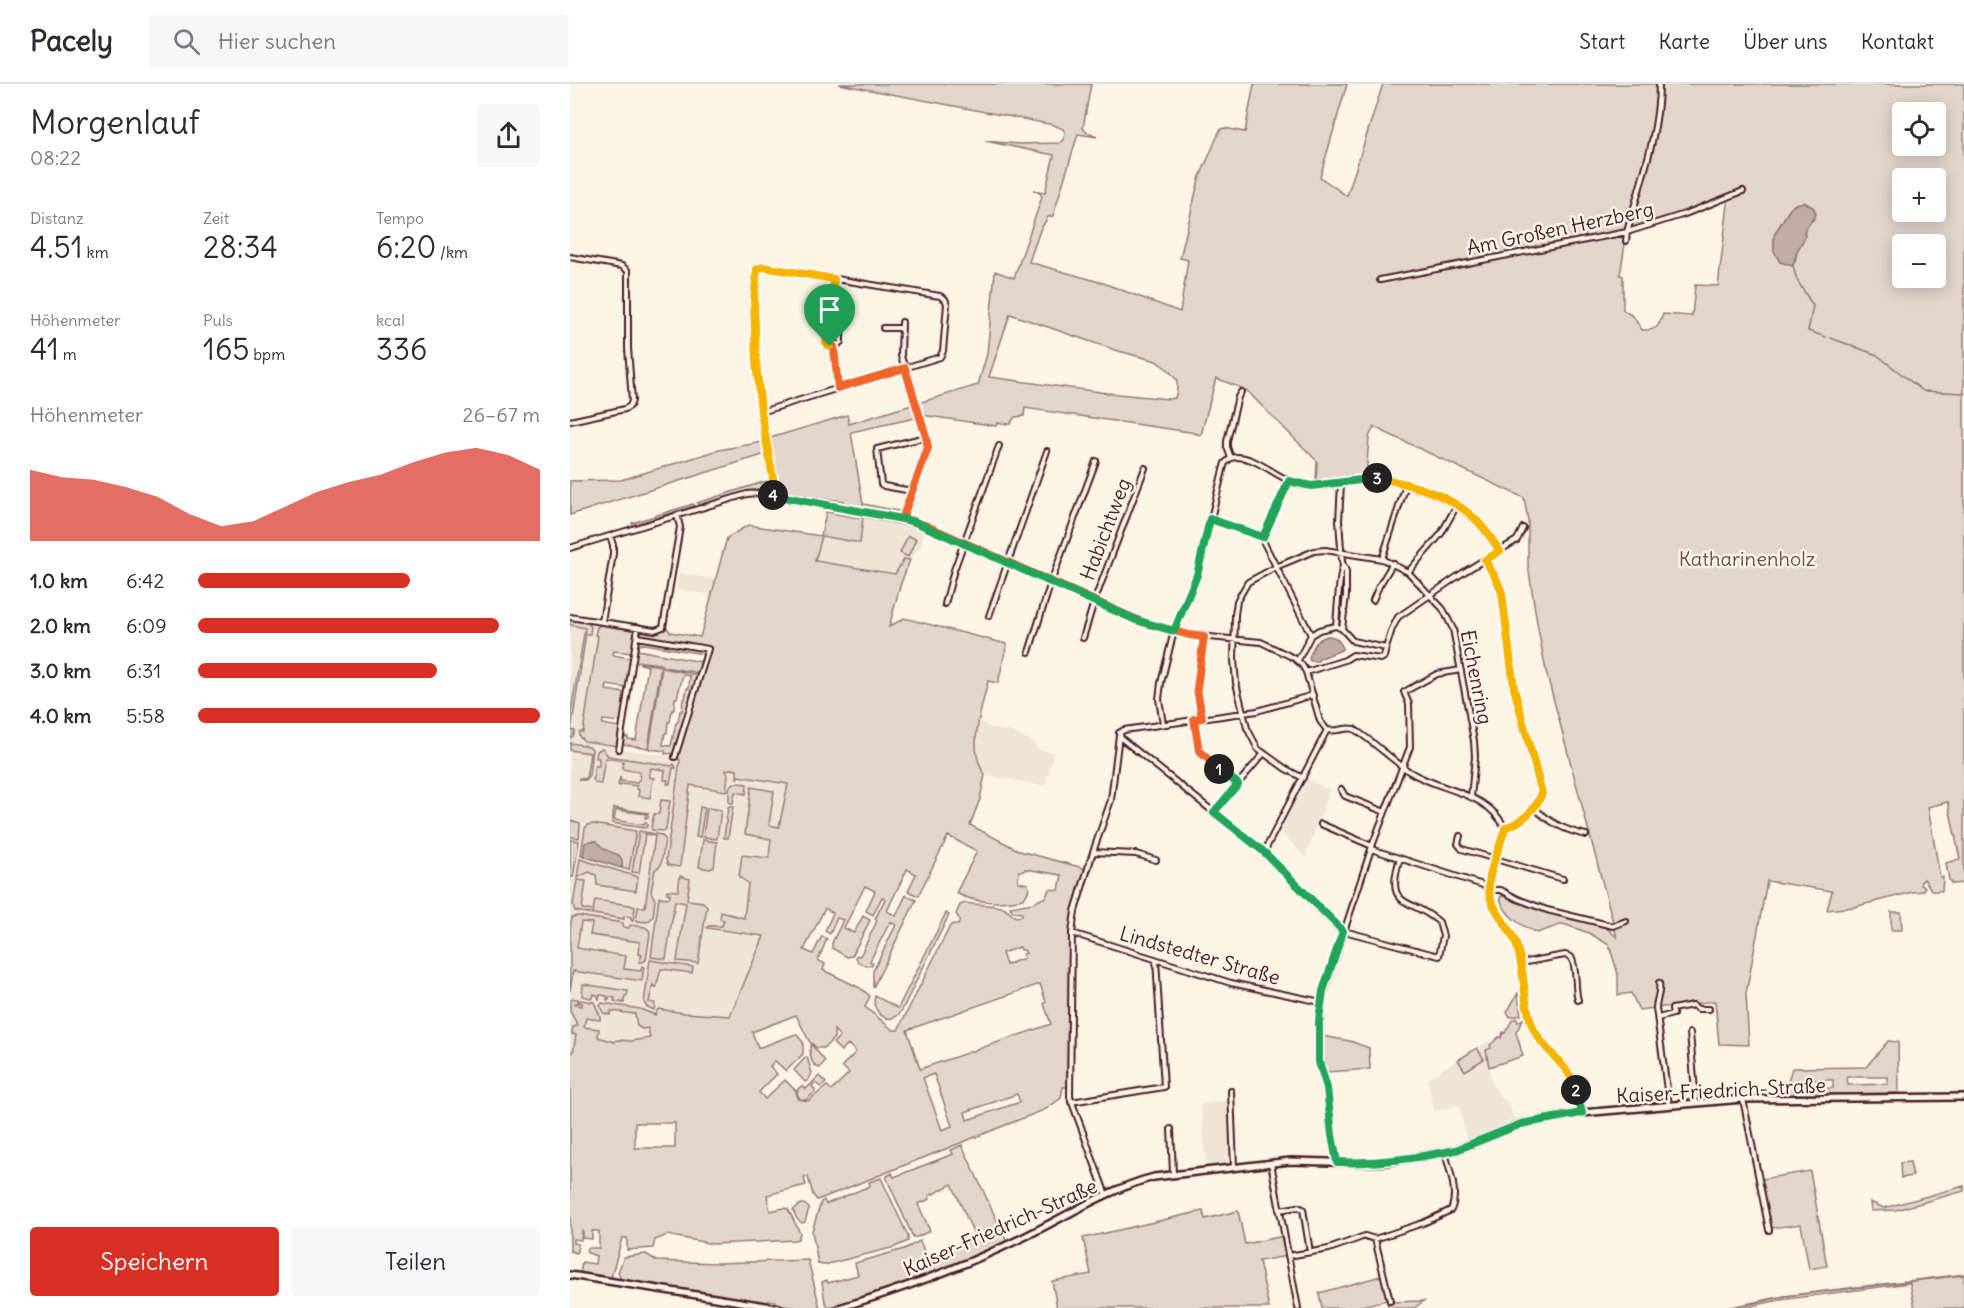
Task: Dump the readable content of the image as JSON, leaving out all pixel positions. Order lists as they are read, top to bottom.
{
  "streets": {
    "street": [
      "Am Großen Herzberg",
      "Habichtweg",
      "Eichenring",
      "Lindstedter Straße",
      "Kaiser-Friedrich-Straße"
    ]
  },
  "parks": ["Katharinenholz"],
  "page": {
    "header": "Pacely",
    "search": "Hier suchen",
    "nav": [
      "Start",
      "Karte",
      "Über uns",
      "Kontakt"
    ],
    "heading": ["Morgenlauf", "08:22"],
    "map_buttons": ["+", "−"],
    "stats": [
      ["Distanz", "4.51 km"],
      ["Zeit", "28:34"],
      ["Tempo", "6:20 /km"],
      ["Höhenmeter", "41 m"],
      ["Puls", "165 bpm"],
      ["kcal", "336"]
    ],
    "chart": ["Höhenmeter", "26–67 m"],
    "pins": [
      "3",
      "4",
      "1",
      "2"
    ],
    "list": [
      {
        "name": "1.0 km",
        "note": "6:42"
      },
      {
        "name": "2.0 km",
        "note": "6:09"
      },
      {
        "name": "3.0 km",
        "note": "6:31"
      },
      {
        "name": "4.0 km",
        "note": "5:58"
      }
    ],
    "buttons": ["Speichern", "Teilen"]
  }
}
